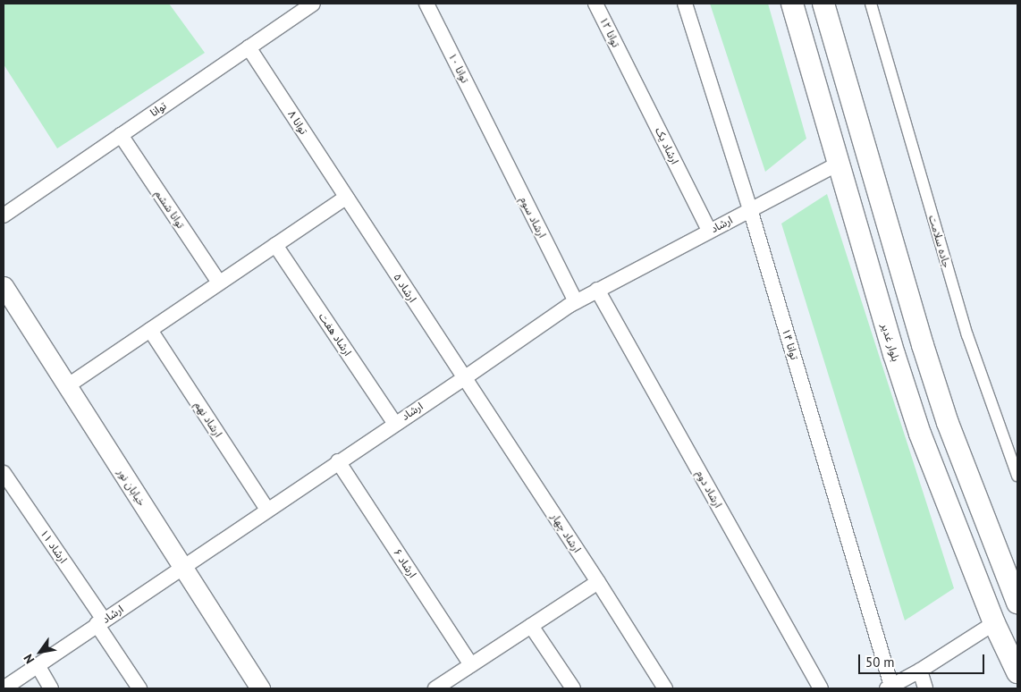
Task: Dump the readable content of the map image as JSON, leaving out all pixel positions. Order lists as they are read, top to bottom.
{
  "streets": {
    "main road": ["بلوار غدیر"],
    "street": [
      "توانا ۱۲",
      "توانا ۱۰",
      "توانا",
      "توانا ۸",
      "ارشاد یک",
      "توانا ششم",
      "ارشاد سوم",
      "ارشاد",
      "جاده سلامت",
      "ارشاد ۵",
      "ارشاد هفت",
      "توانا ۱۴",
      "ارشاد نهم",
      "خیابان نور",
      "ارشاد دوم",
      "ارشاد چهار",
      "ارشاد ۱۱",
      "ارشاد ۶"
    ]
  },
  "crossings": [
    ["توانا ۱۲", "ارشاد یک"],
    ["توانا ۱۰", "ارشاد سوم"],
    ["توانا", "توانا ۸"],
    ["توانا", "توانا ششم"],
    ["توانا ۸", "ارشاد ۵"],
    ["ارشاد یک", "ارشاد"],
    ["ارشاد سوم", "ارشاد"],
    ["ارشاد", "ارشاد ۵"],
    ["ارشاد", "ارشاد هفت"],
    ["ارشاد", "بلوار غدیر"],
    ["ارشاد", "توانا ۱۴"],
    ["ارشاد", "ارشاد نهم"],
    ["ارشاد", "خیابان نور"],
    ["ارشاد", "ارشاد دوم"],
    ["ارشاد", "ارشاد چهار"],
    ["ارشاد", "ارشاد ۱۱"],
    ["ارشاد", "ارشاد ۶"],
    ["ارشاد ۵", "ارشاد چهار"]
  ],
  "scale_bar": "50 m",
  "north": "bottom left"
}
